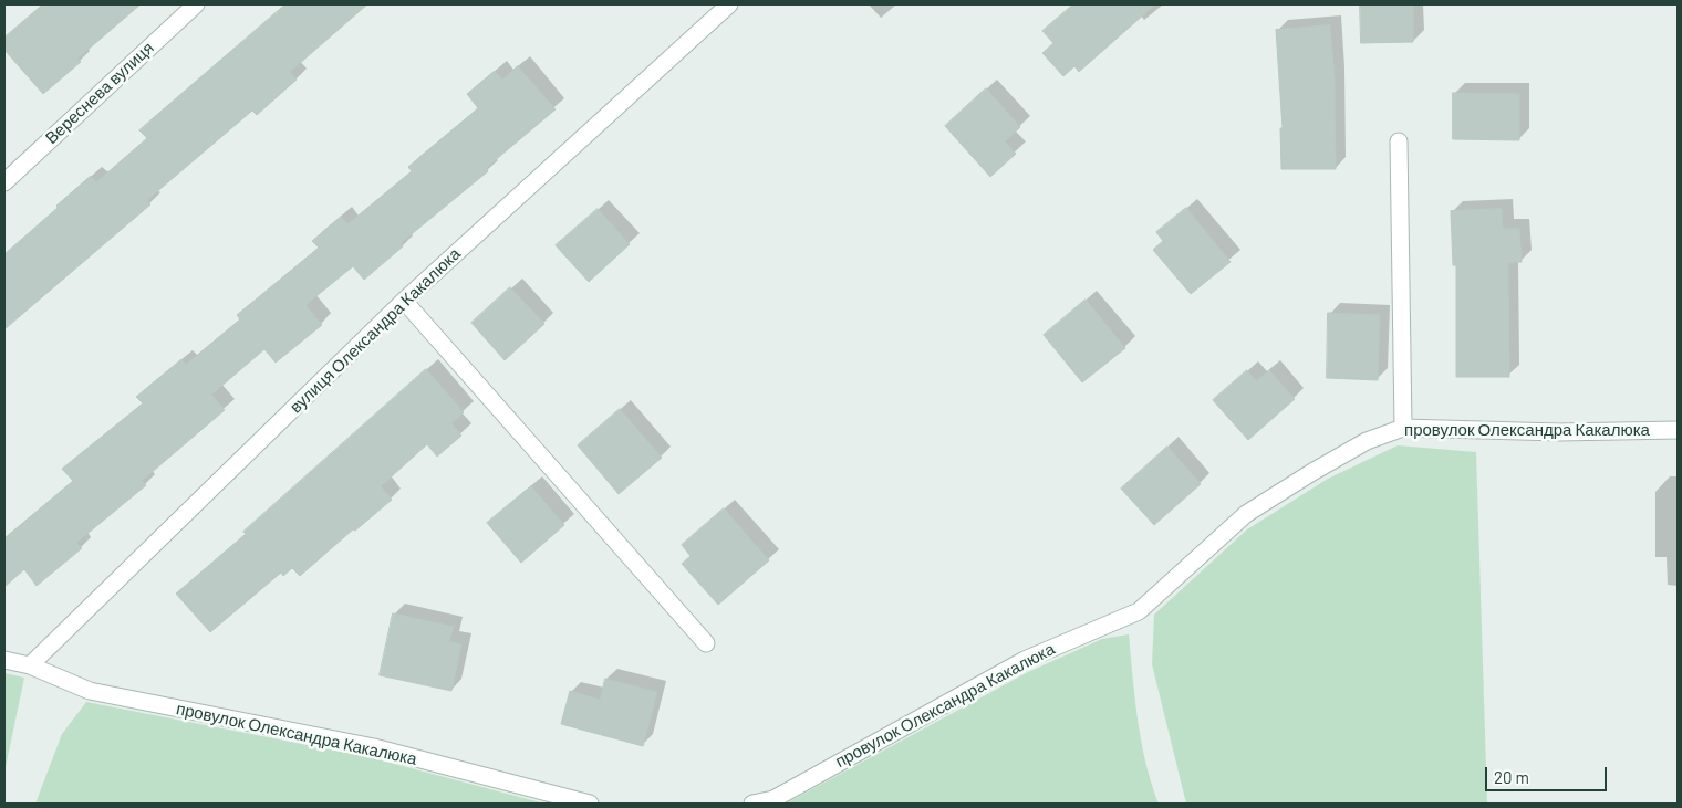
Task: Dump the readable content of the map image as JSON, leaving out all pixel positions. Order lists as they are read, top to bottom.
{
  "streets": {
    "street": ["Вереснева вулиця", "вулиця Олександра Какалюка", "провулок Олександра Какалюка"]
  },
  "crossings": [
    ["вулиця Олександра Какалюка", "провулок Олександра Какалюка"]
  ],
  "scale_bar": "20 m"
}
